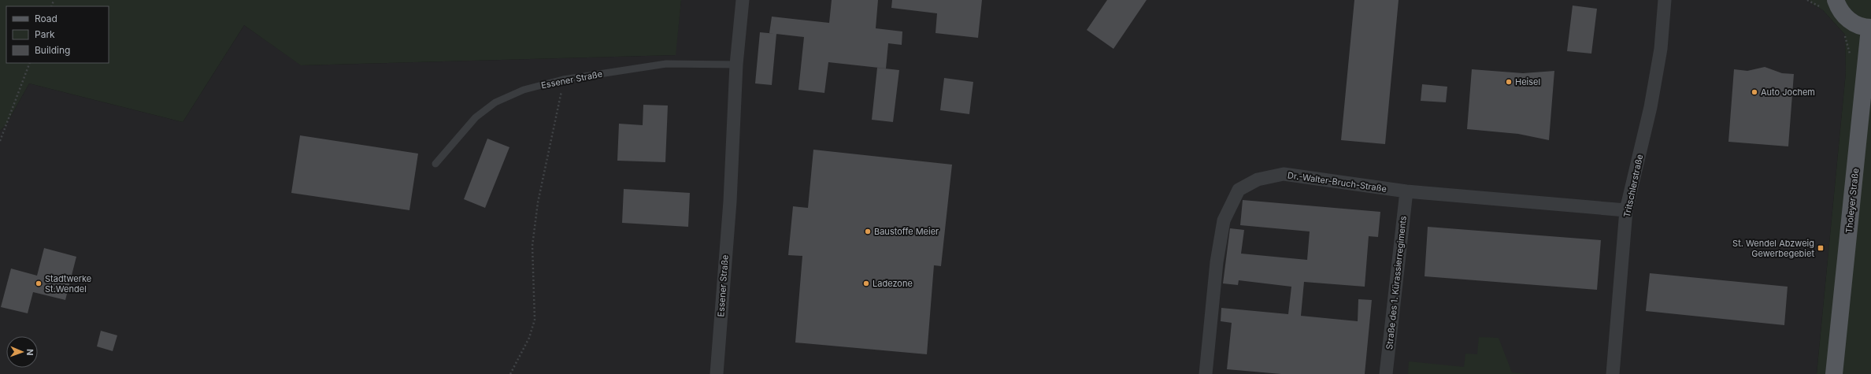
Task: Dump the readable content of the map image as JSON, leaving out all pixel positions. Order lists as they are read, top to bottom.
{
  "streets": {
    "main road": ["Tholeyer Straße"],
    "street": [
      "Essener Straße",
      "Dr.-Walter-Bruch-Straße",
      "Tritschlerstraße",
      "Straße des 1. Kürassierregiments"
    ]
  },
  "crossings": [
    ["Dr.-Walter-Bruch-Straße", "Tritschlerstraße"],
    ["Dr.-Walter-Bruch-Straße", "Straße des 1. Kürassierregiments"]
  ],
  "places": {
    "other": [
      "Heisel",
      "Auto Jochem",
      "Baustoffe Meier",
      "Stadtwerke St.Wendel",
      "Ladezone"
    ],
    "transit": ["St. Wendel Abzweig Gewerbegebiet"]
  },
  "legend": ["Road", "Park", "Building"],
  "north": "right"
}
